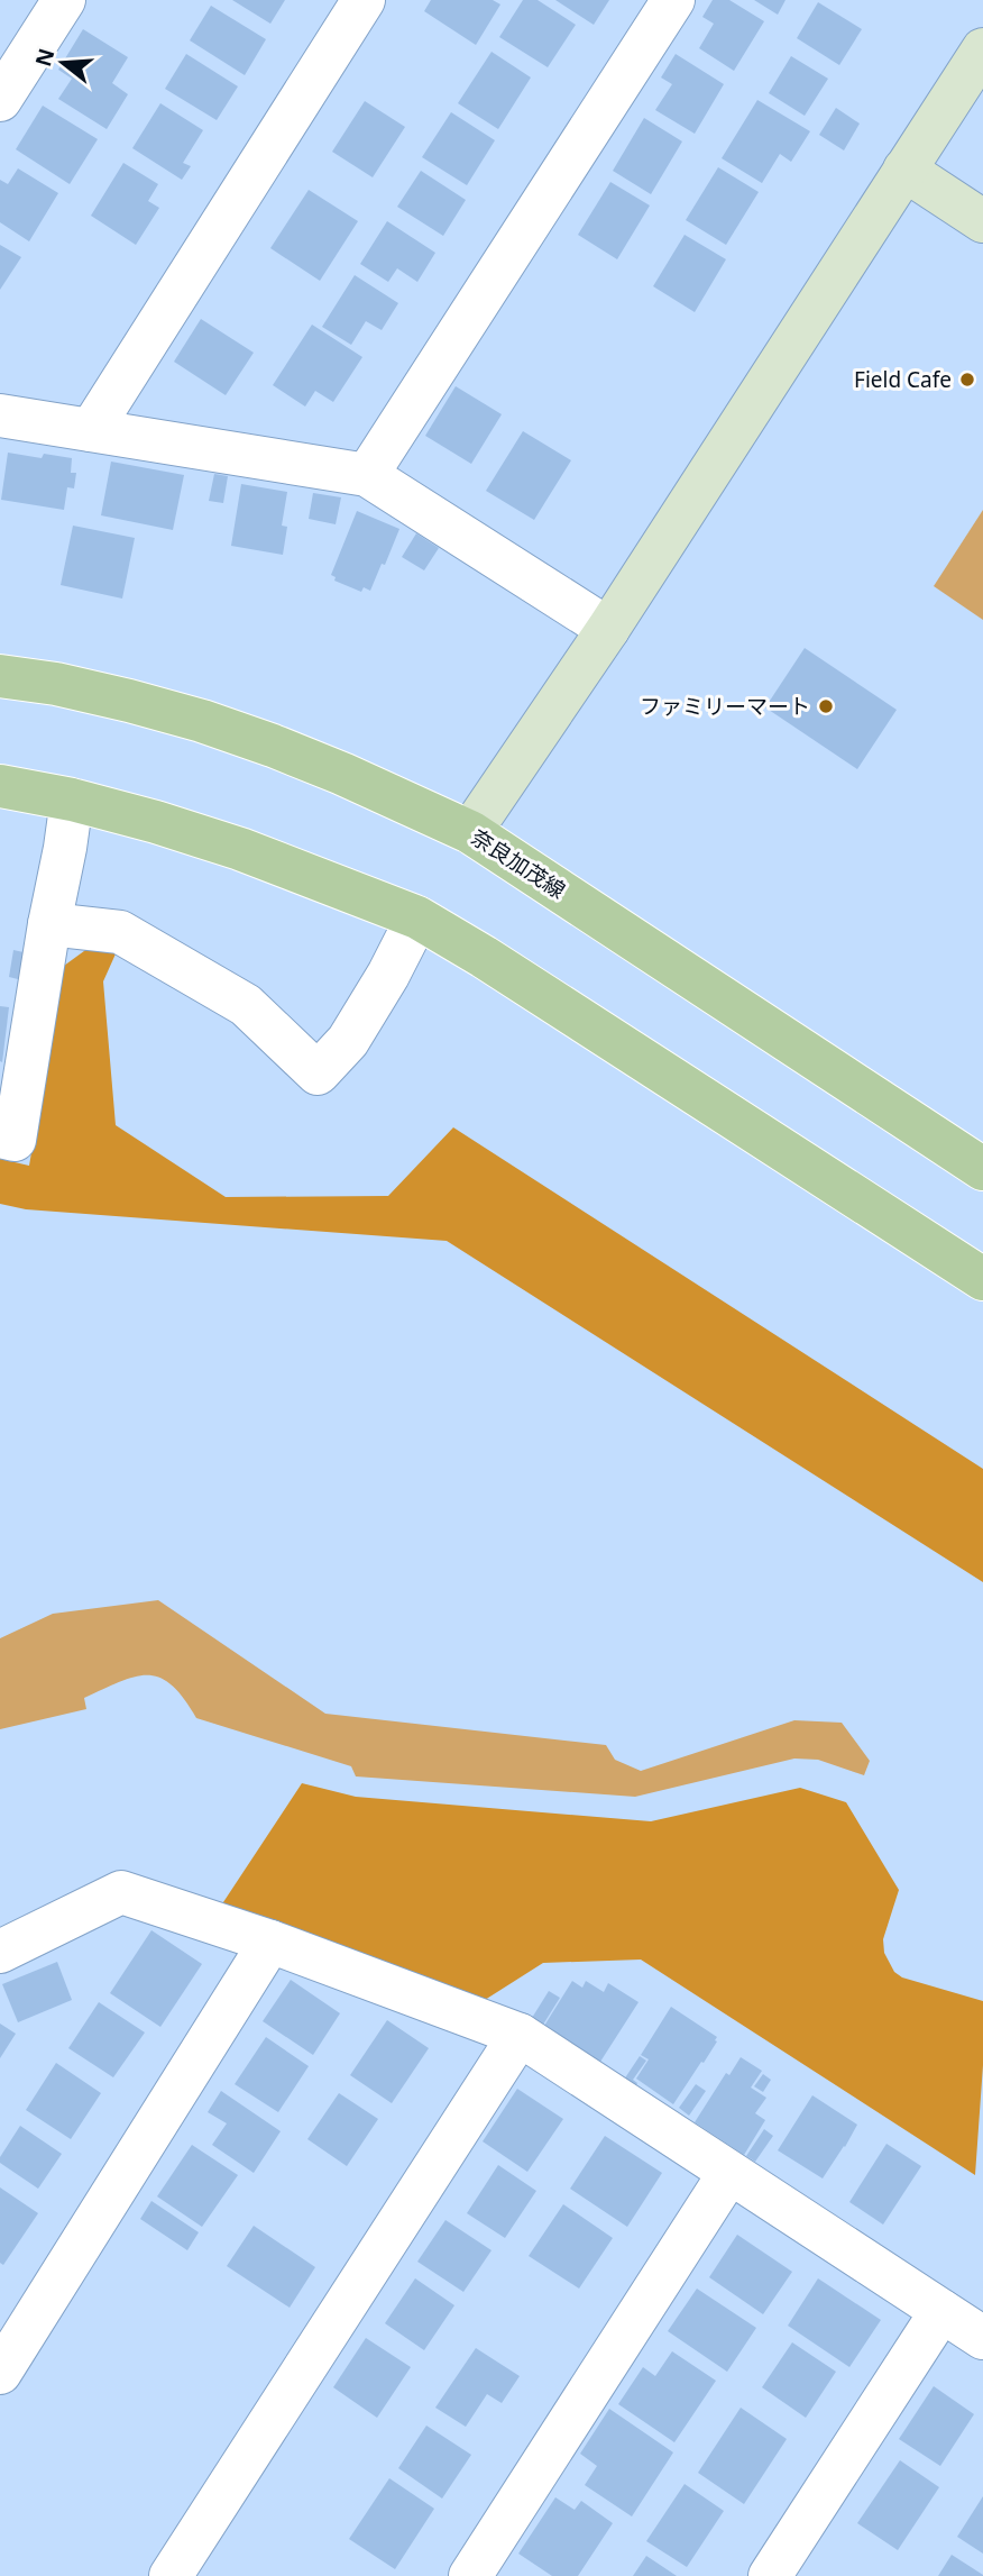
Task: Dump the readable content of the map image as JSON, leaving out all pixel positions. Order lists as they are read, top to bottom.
{
  "streets": {
    "main road": ["奈良加茂線"]
  },
  "places": ["Field Cafe", "ファミリーマート"],
  "north": "left"
}
